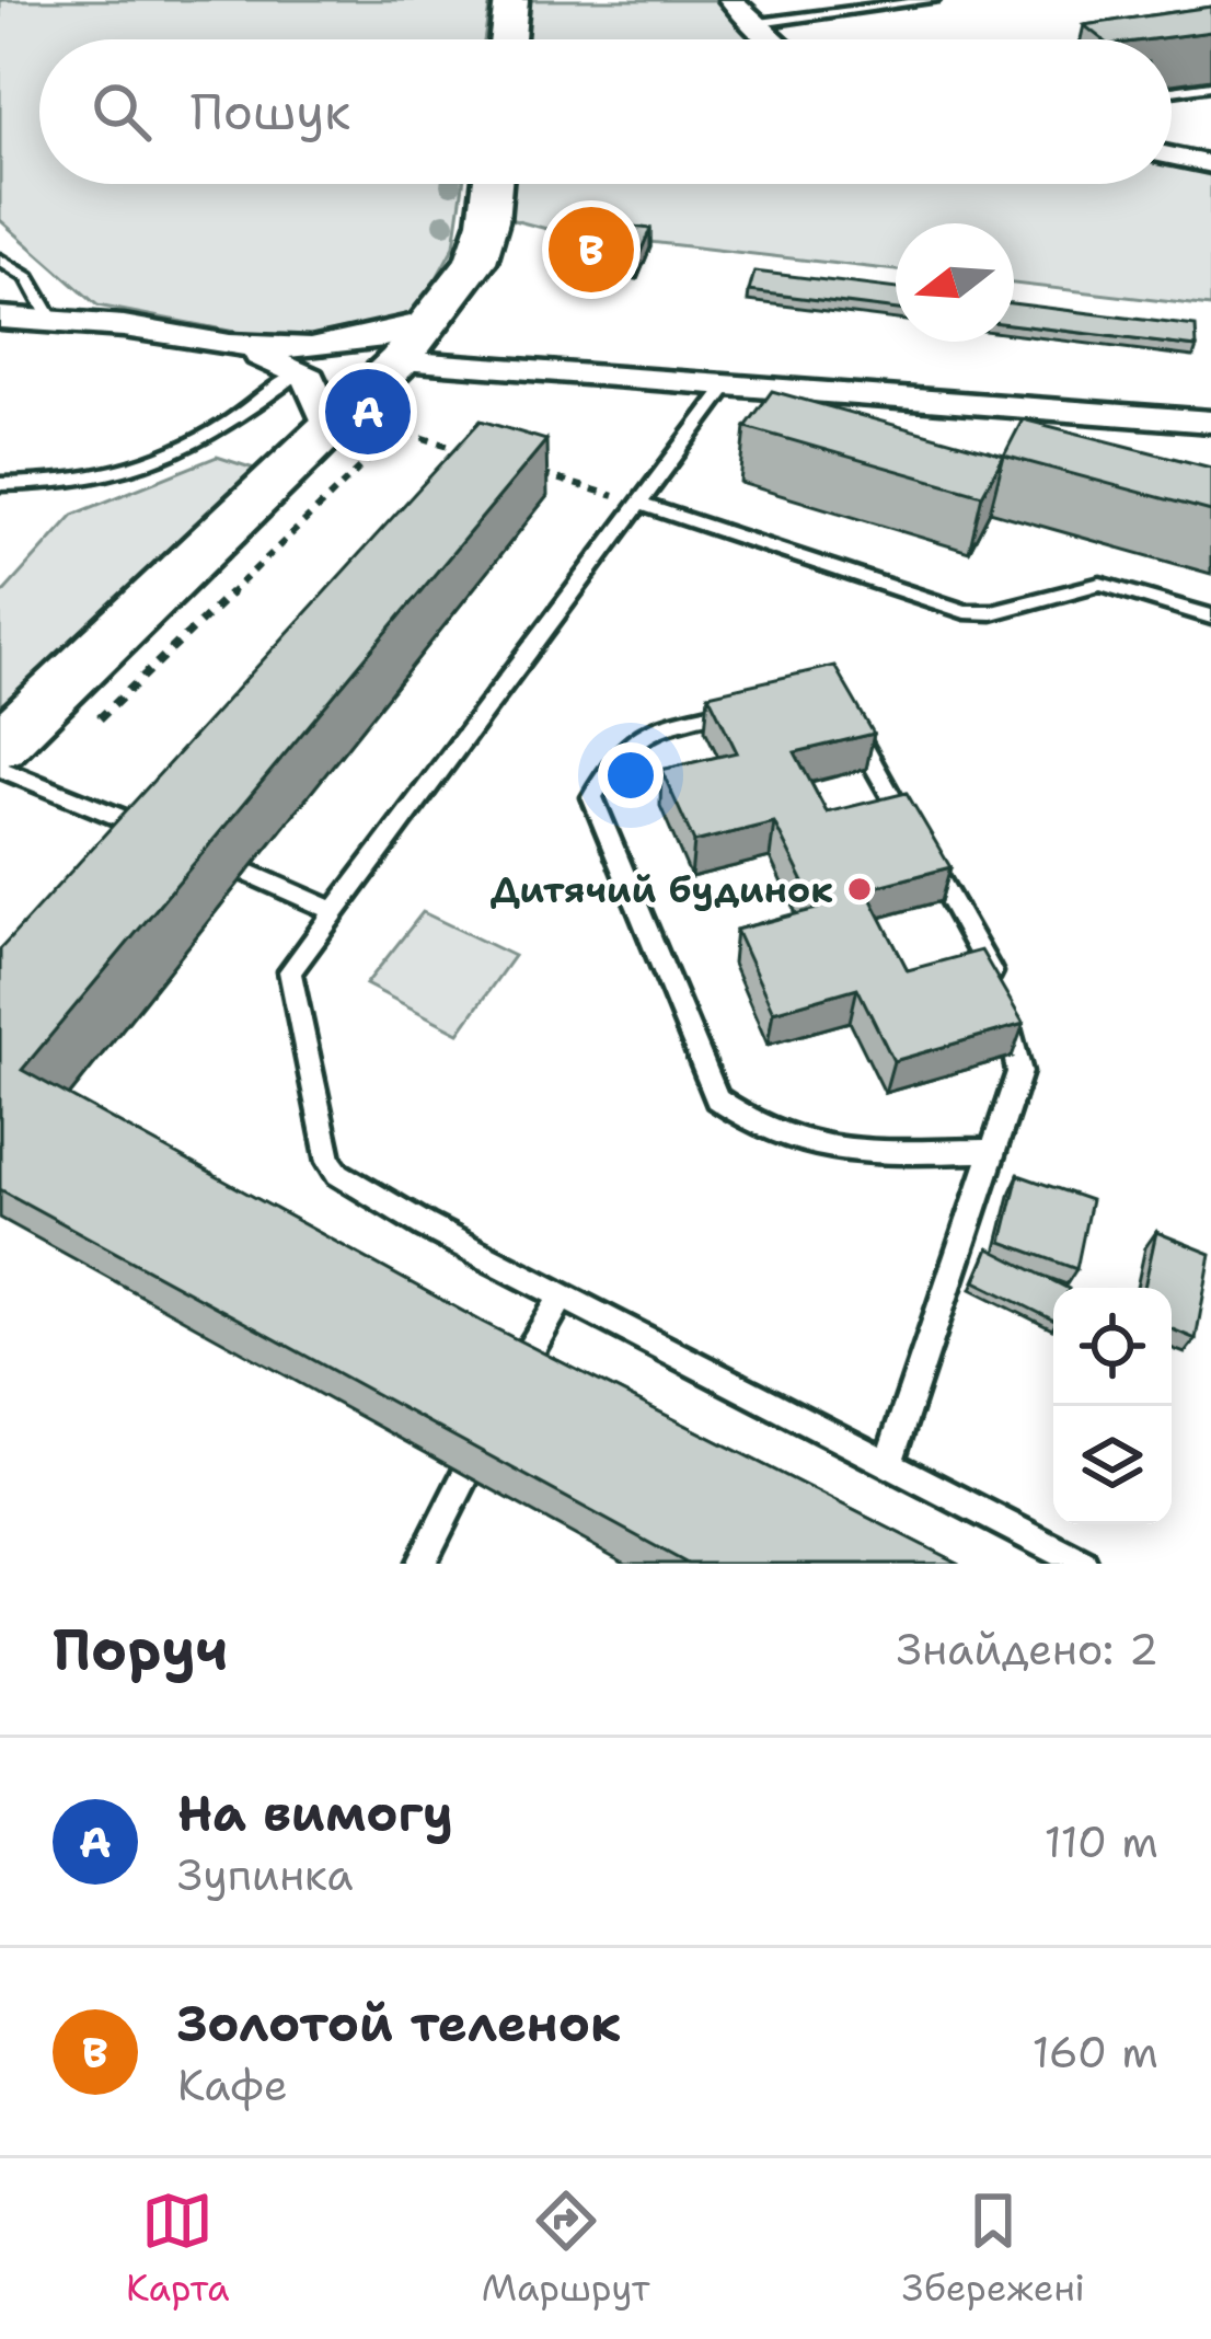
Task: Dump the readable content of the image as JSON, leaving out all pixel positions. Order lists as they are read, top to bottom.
{
  "places": ["Дитячий будинок"],
  "north": "left",
  "page": {
    "search": "Пошук",
    "pins": ["B", "A"],
    "heading": ["Поруч", "Знайдено: 2"],
    "list": [
      {
        "mark": "A",
        "name": "На вимогу",
        "note": "Зупинка",
        "value": "110 m"
      },
      {
        "mark": "B",
        "name": "Золотой теленок",
        "note": "Кафе",
        "value": "160 m"
      }
    ],
    "nav": ["Карта", "Маршрут", "Збережені"]
  }
}
